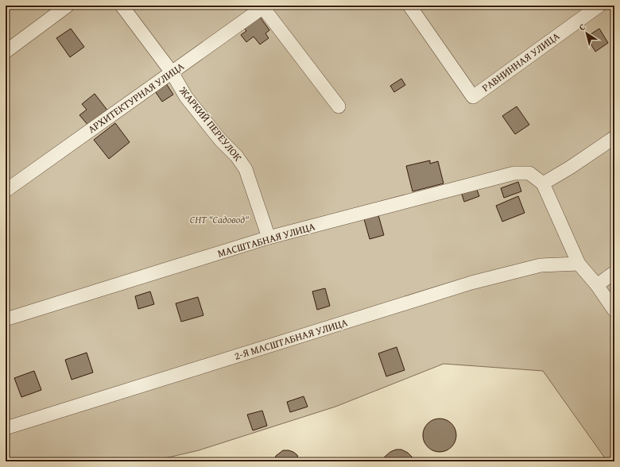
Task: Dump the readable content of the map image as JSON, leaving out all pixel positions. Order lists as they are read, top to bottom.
{
  "streets": {
    "lane": [
      "РАВНИННАЯ УЛИЦА",
      "АРХИТЕКТУРНАЯ УЛИЦА",
      "ЖАРКИЙ ПЕРЕУЛОК",
      "МАСШТАБНАЯ УЛИЦА",
      "2-Я МАСШТАБНАЯ УЛИЦА"
    ]
  },
  "crossings": [
    ["АРХИТЕКТУРНАЯ УЛИЦА", "ЖАРКИЙ ПЕРЕУЛОК"],
    ["ЖАРКИЙ ПЕРЕУЛОК", "МАСШТАБНАЯ УЛИЦА"]
  ],
  "parks": ["СНТ \"Садовод\""],
  "north": "top left"
}
